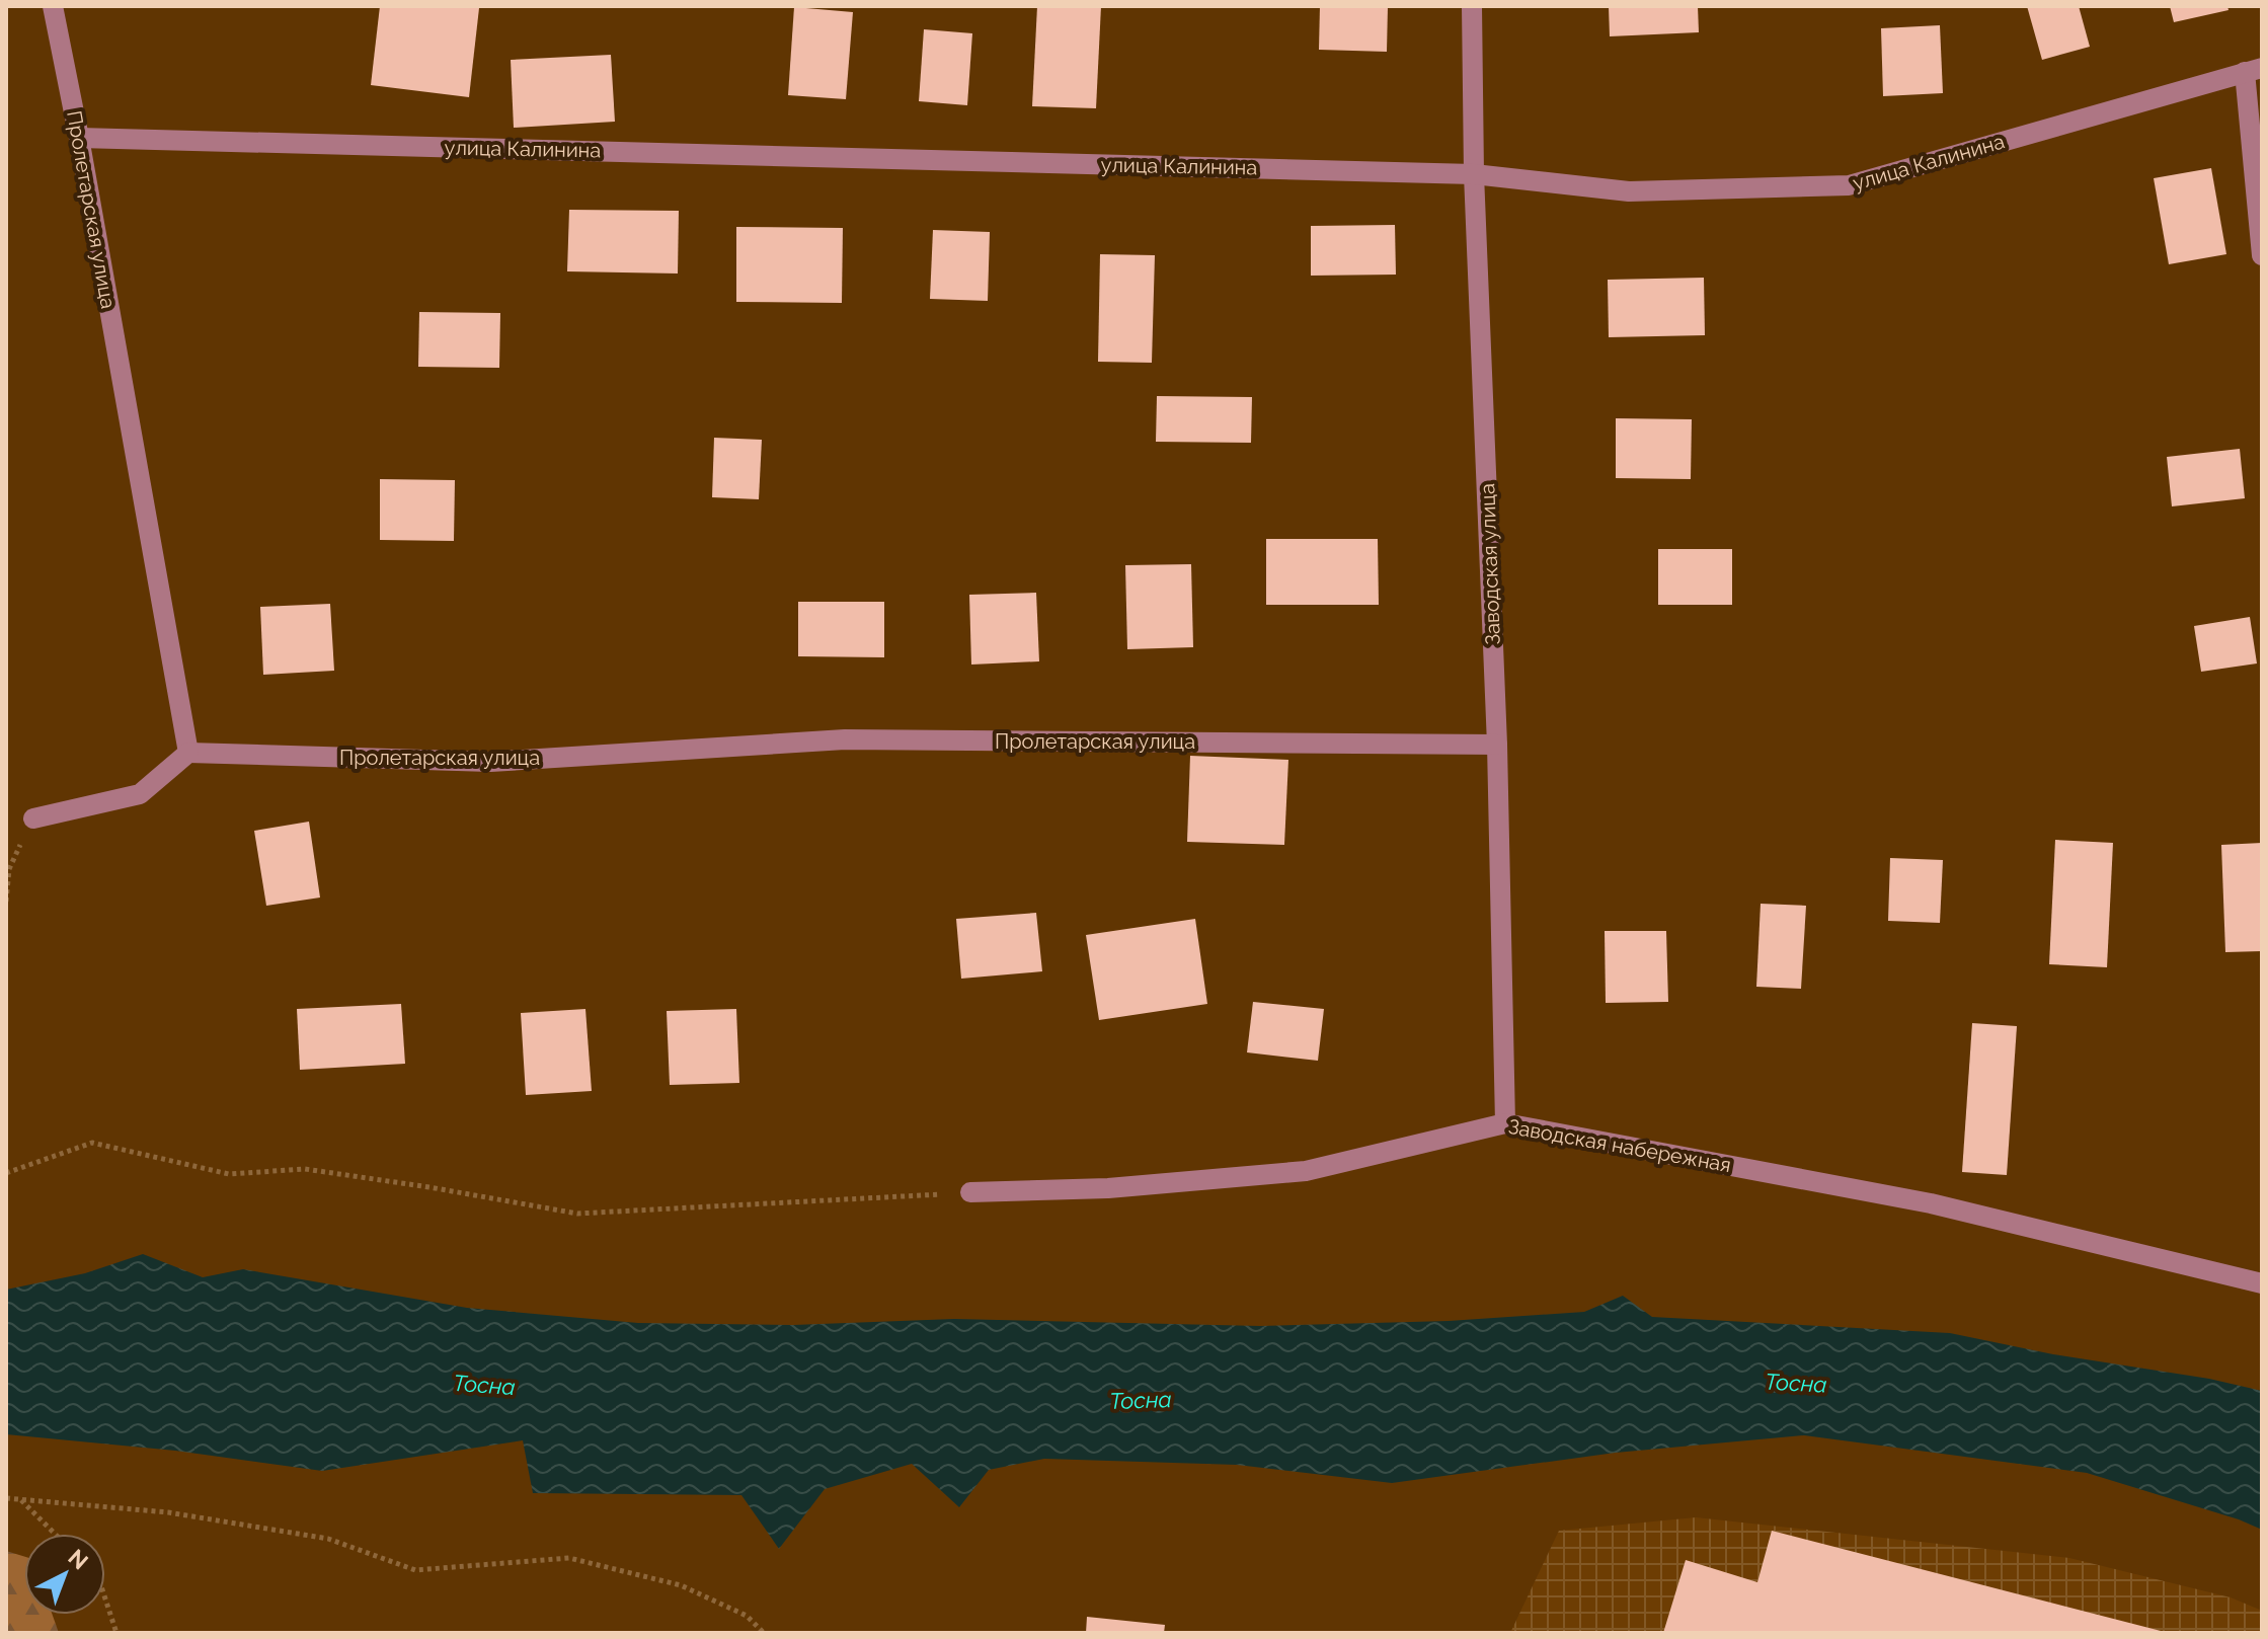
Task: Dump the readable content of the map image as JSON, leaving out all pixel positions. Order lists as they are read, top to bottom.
{
  "streets": {
    "street": [
      "улица Калинина",
      "Пролетарская улица",
      "Заводская улица",
      "Заводская набережная"
    ]
  },
  "crossings": [
    ["улица Калинина", "Пролетарская улица"],
    ["улица Калинина", "Заводская улица"],
    ["Пролетарская улица", "Заводская улица"],
    ["Заводская улица", "Заводская набережная"]
  ],
  "water": ["Тосна"],
  "north": "top right"
}
